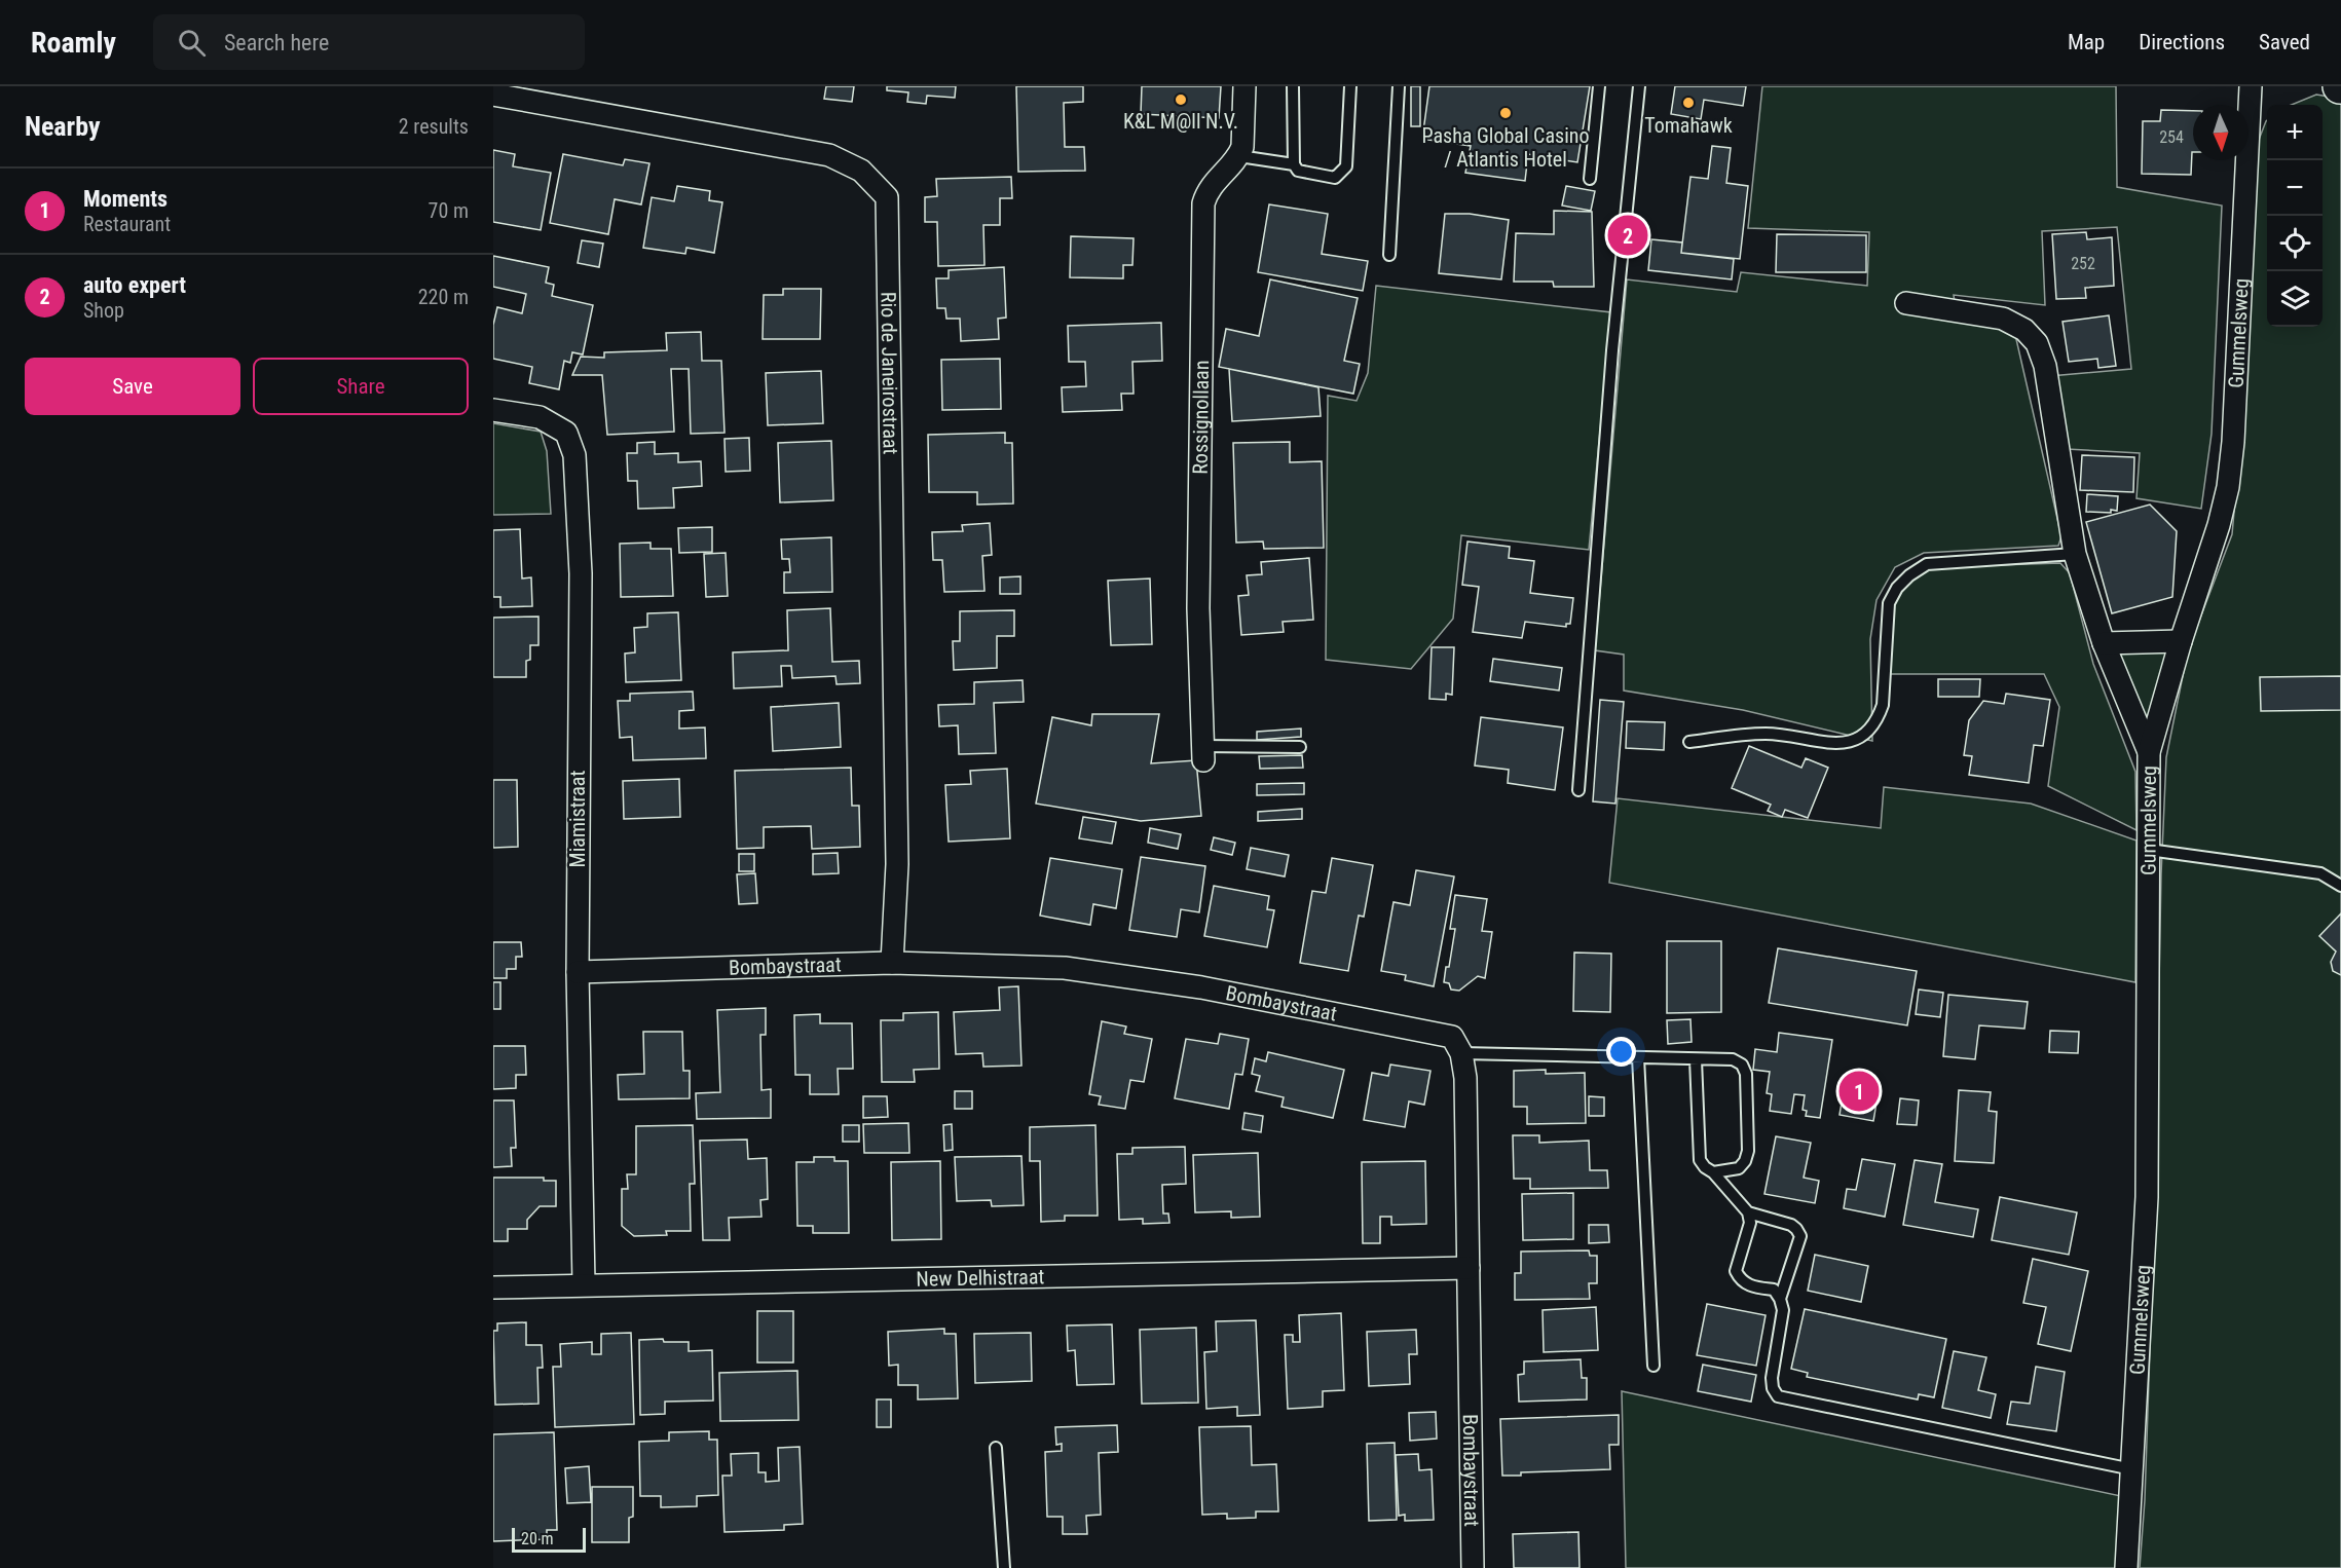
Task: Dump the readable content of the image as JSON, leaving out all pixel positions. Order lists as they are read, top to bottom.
{
  "streets": {
    "street": [
      "Gummelsweg",
      "Rio de Janeirostraat",
      "Rossignollaan",
      "Miamistraat",
      "Bombaystraat",
      "New Delhistraat"
    ]
  },
  "crossings": [
    ["Rio de Janeirostraat", "Bombaystraat"],
    ["Miamistraat", "Bombaystraat"],
    ["Miamistraat", "New Delhistraat"],
    ["Bombaystraat", "New Delhistraat"]
  ],
  "places": ["K&L M@ll N.V.", "Tomahawk", "Pasha Global Casino / Atlantis Hotel"],
  "house_numbers": ["254", "252"],
  "scale_bar": "20 m",
  "north": "bottom",
  "page": {
    "header": "Roamly",
    "search": "Search here",
    "nav": ["Map", "Directions", "Saved"],
    "heading": ["Nearby", "2 results"],
    "map_buttons": ["+", "−"],
    "list": [
      {
        "mark": "1",
        "name": "Moments",
        "note": "Restaurant",
        "value": "70 m"
      },
      {
        "mark": "2",
        "name": "auto expert",
        "note": "Shop",
        "value": "220 m"
      }
    ],
    "pins": ["2", "1"],
    "buttons": ["Save", "Share"],
    "scale": "20 m"
  }
}
